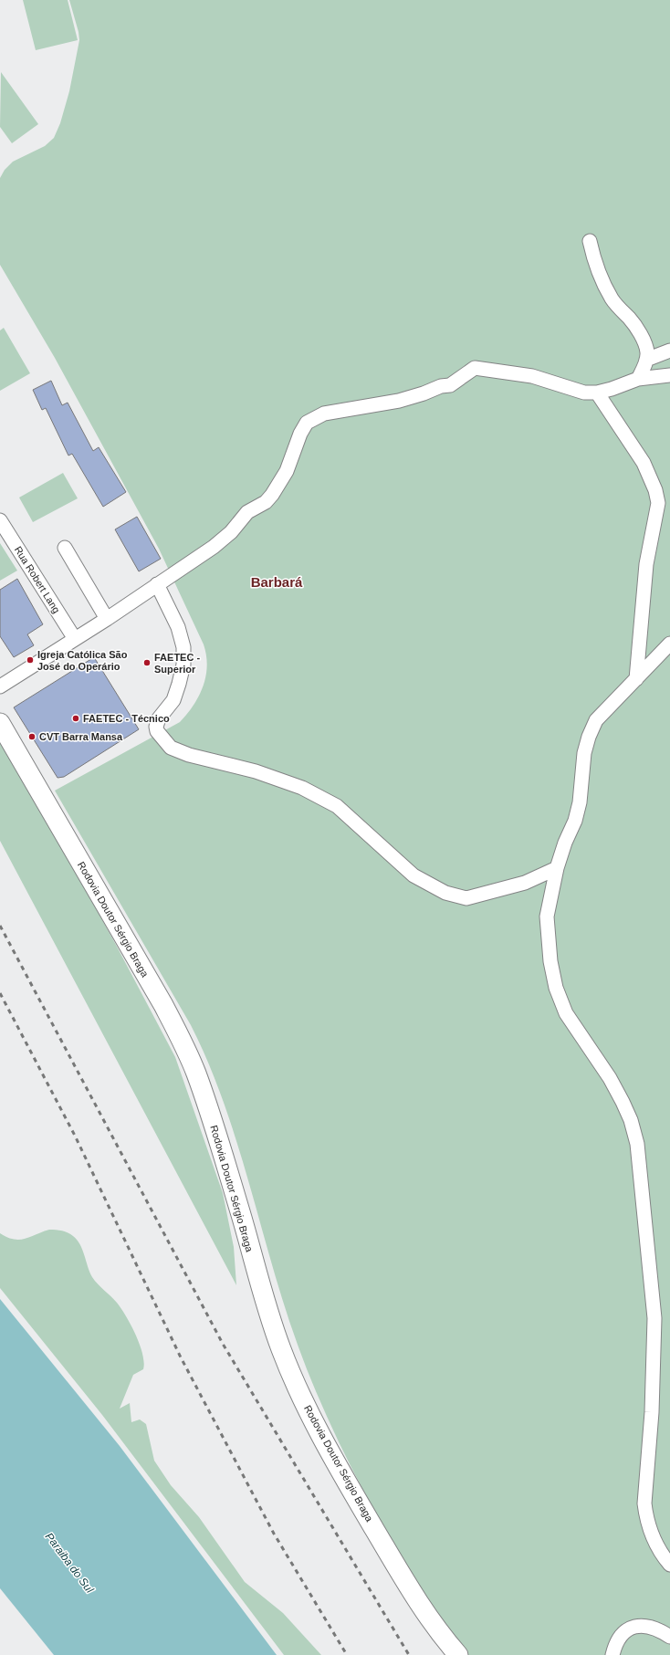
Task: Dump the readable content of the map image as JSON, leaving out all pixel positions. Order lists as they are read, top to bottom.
{
  "streets": {
    "main road": ["Rodovia Doutor Sérgio Braga"],
    "street": ["Rua Robert Lang"]
  },
  "districts": ["Barbará"],
  "water": ["Paraiba do Sul"],
  "places": [
    "Igreja Católica São José do Operário",
    "FAETEC - Superior",
    "FAETEC - Técnico",
    "CVT Barra Mansa"
  ]
}
